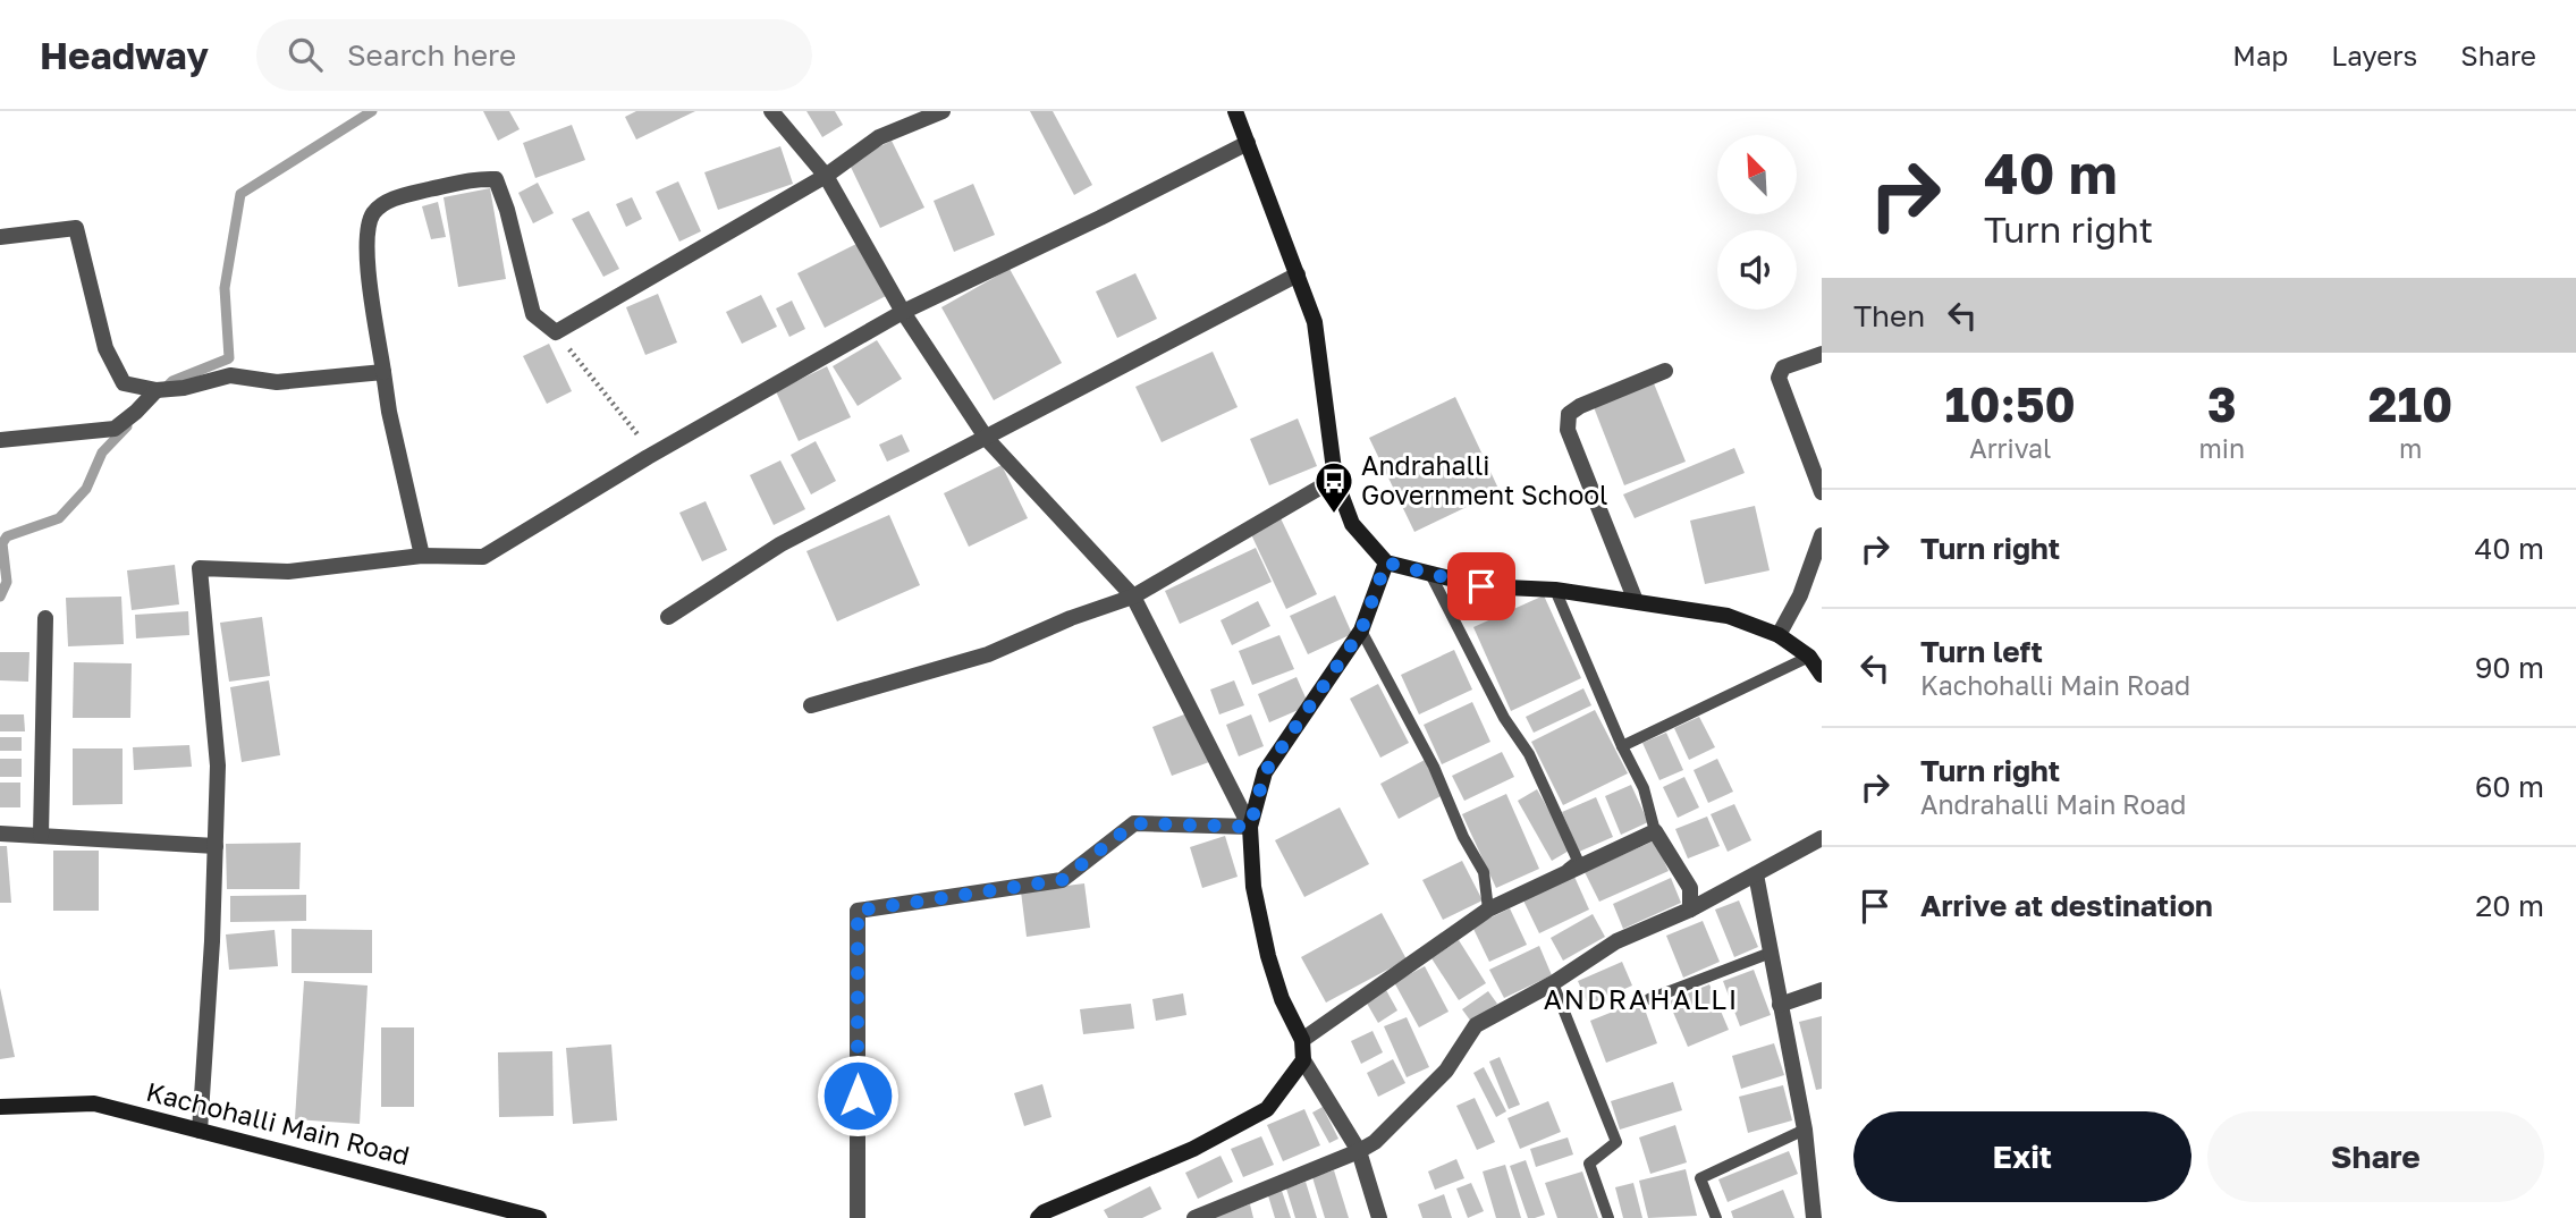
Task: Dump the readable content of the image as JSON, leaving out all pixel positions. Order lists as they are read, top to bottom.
{
  "streets": {
    "street": ["Kachohalli Main Road"]
  },
  "districts": ["ANDRAHALLI"],
  "places": {
    "bus stop": ["Andrahalli Government School"]
  },
  "north": "top left",
  "page": {
    "header": "Headway",
    "search": "Search here",
    "nav": ["Map", "Layers", "Share"],
    "turn": ["40 m", "Turn right"],
    "then": "Then",
    "eta": [
      "10:50",
      "Arrival",
      "3",
      "min",
      "210",
      "m"
    ],
    "list": [
      {
        "name": "Turn right",
        "value": "40 m"
      },
      {
        "name": "Turn left",
        "note": "Kachohalli Main Road",
        "value": "90 m"
      },
      {
        "name": "Turn right",
        "note": "Andrahalli Main Road",
        "value": "60 m"
      },
      {
        "name": "Arrive at destination",
        "value": "20 m"
      }
    ],
    "buttons": ["Exit", "Share"]
  }
}
